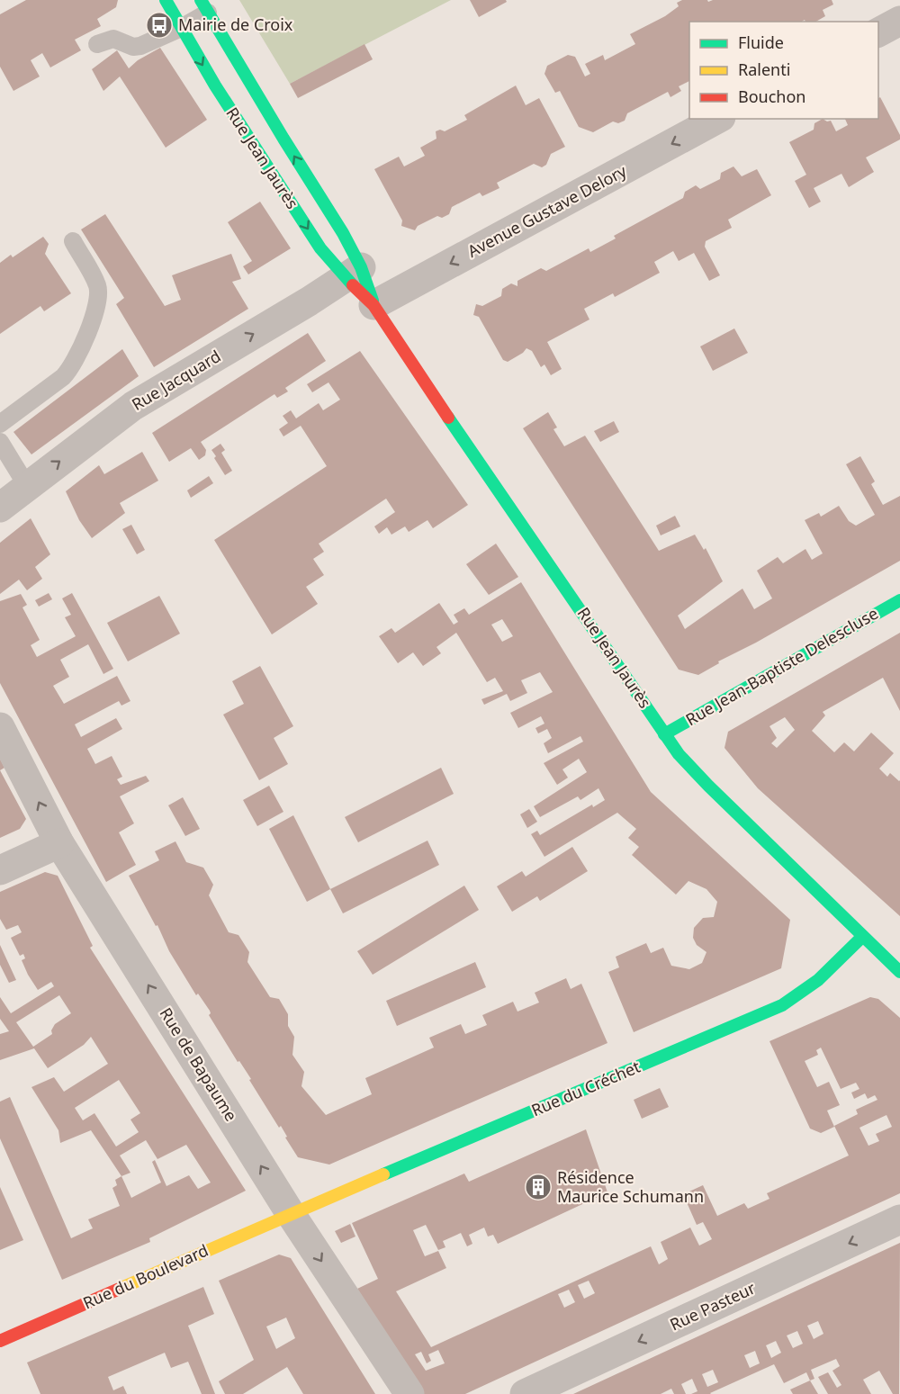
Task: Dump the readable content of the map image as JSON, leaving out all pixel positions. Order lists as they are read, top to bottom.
{
  "streets": {
    "main road": [
      "Rue Jean Jaurès",
      "Rue Jean-Baptiste Delescluse",
      "Rue du Créchet",
      "Rue du Boulevard"
    ],
    "street": [
      "Avenue Gustave Delory",
      "Rue Jacquard",
      "Rue de Bapaume",
      "Rue Pasteur"
    ]
  },
  "crossings": [
    ["Rue Jean Jaurès", "Avenue Gustave Delory"],
    ["Rue Jean Jaurès", "Rue Jacquard"],
    ["Rue Jean Jaurès", "Rue Jean-Baptiste Delescluse"],
    ["Rue Jean Jaurès", "Rue du Créchet"],
    ["Rue de Bapaume", "Rue du Créchet"],
    ["Rue de Bapaume", "Rue du Boulevard"],
    ["Rue du Créchet", "Rue du Boulevard"]
  ],
  "one_way": ["Avenue Gustave Delory", "Rue Jacquard", "Rue Pasteur"],
  "places": {
    "bus stop": ["Mairie de Croix"],
    "building": ["Résidence Maurice Schumann"]
  },
  "legend": ["Fluide", "Ralenti", "Bouchon"]
}
